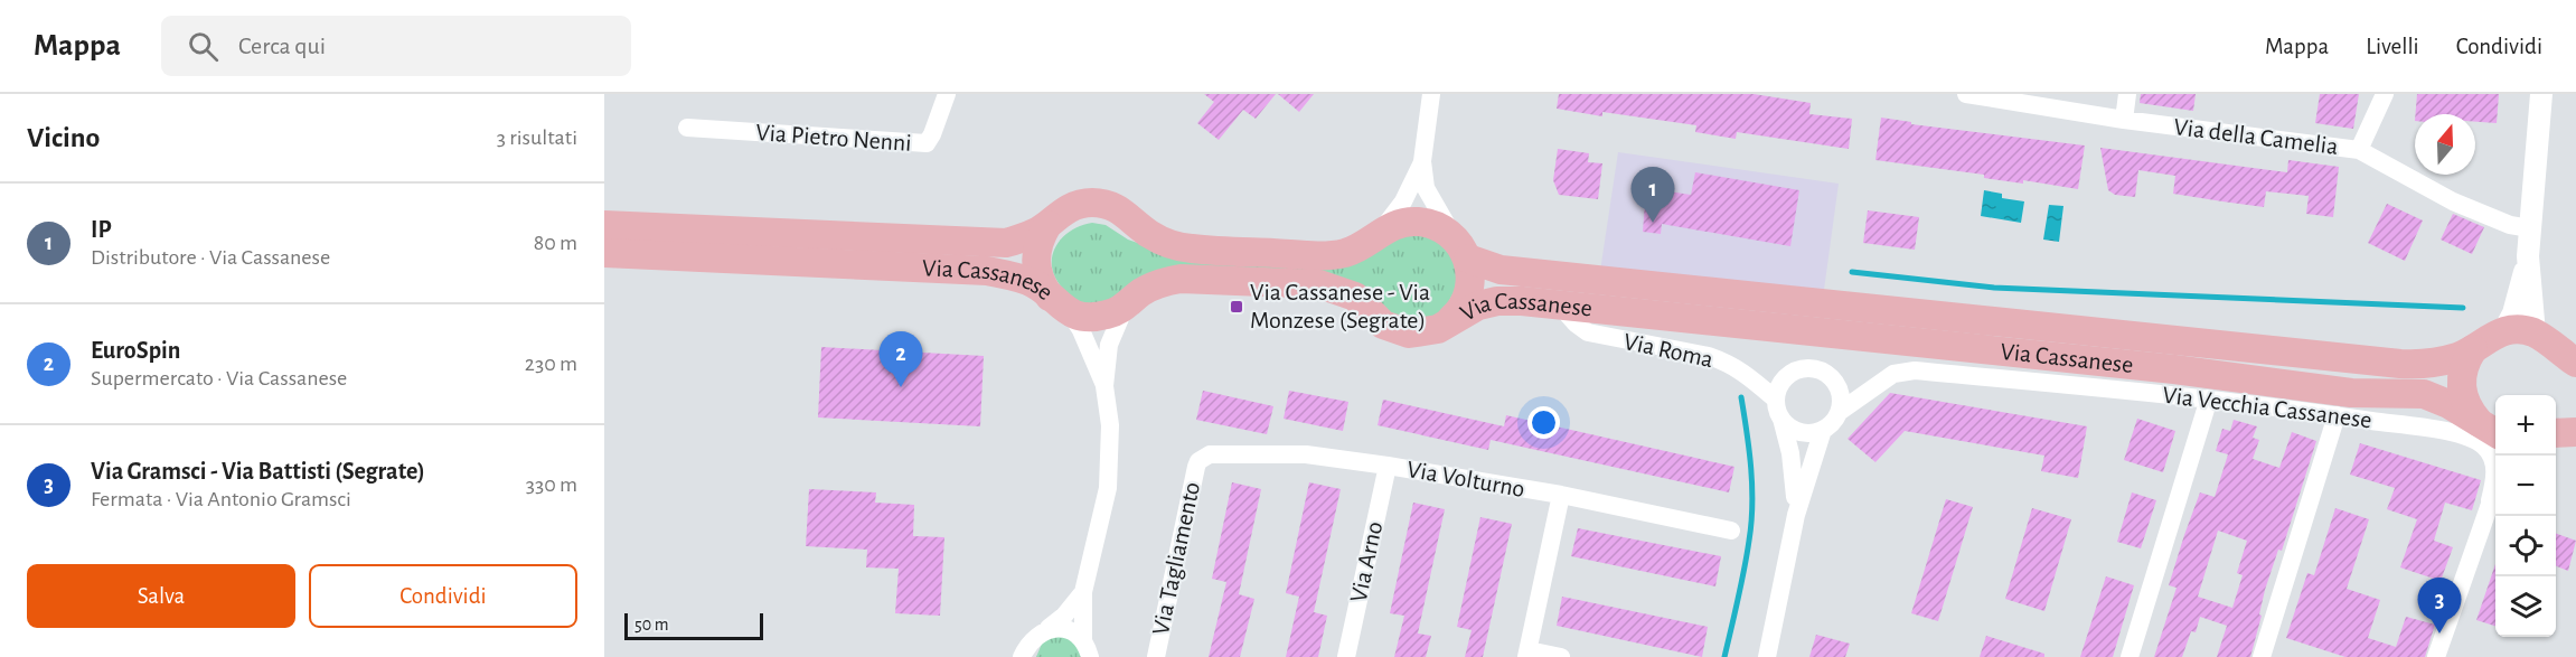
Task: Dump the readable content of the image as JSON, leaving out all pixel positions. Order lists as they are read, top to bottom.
{
  "streets": {
    "main road": ["Via Cassanese"],
    "street": [
      "Via della Camelia",
      "Via Pietro Nenni",
      "Via Roma",
      "Via Vecchia Cassanese",
      "Via Volturno",
      "Via Tagliamento",
      "Via Arno"
    ]
  },
  "crossings": [
    ["Via Cassanese", "Via Roma"],
    ["Via Roma", "Via Vecchia Cassanese"],
    ["Via Volturno", "Via Tagliamento"],
    ["Via Volturno", "Via Arno"]
  ],
  "places": {
    "transit": ["Via Cassanese - Via Monzese (Segrate)"]
  },
  "scale_bar": "50 m",
  "north": "top",
  "page": {
    "header": "Mappa",
    "search": "Cerca qui",
    "nav": ["Mappa", "Livelli", "Condividi"],
    "heading": ["Vicino", "3 risultati"],
    "pins": ["1", "2", "3"],
    "list": [
      {
        "mark": "1",
        "name": "IP",
        "note": "Distributore · Via Cassanese",
        "value": "80 m"
      },
      {
        "mark": "2",
        "name": "EuroSpin",
        "note": "Supermercato · Via Cassanese",
        "value": "230 m"
      },
      {
        "mark": "3",
        "name": "Via Gramsci - Via Battisti (Segrate)",
        "note": "Fermata · Via Antonio Gramsci",
        "value": "330 m"
      }
    ],
    "map_buttons": ["+", "−"],
    "buttons": ["Salva", "Condividi"],
    "scale": "50 m"
  }
}
